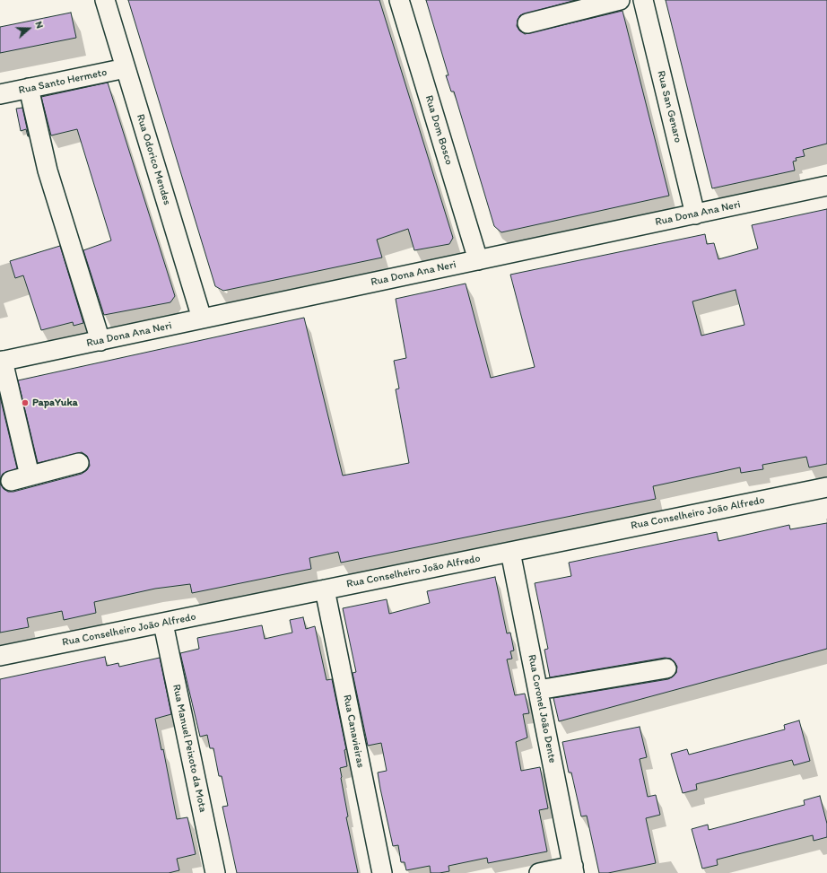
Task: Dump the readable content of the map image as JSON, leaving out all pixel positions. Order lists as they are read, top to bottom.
{
  "streets": {
    "street": [
      "Rua Santo Hermeto",
      "Rua San Genaro",
      "Rua Dom Bosco",
      "Rua Odorico Mendes",
      "Rua Dona Ana Neri",
      "Rua Conselheiro João Alfredo",
      "Rua Coronel João Dente",
      "Rua Canavieiras",
      "Rua Manuel Peixoto da Mota"
    ]
  },
  "crossings": [
    ["Rua Santo Hermeto", "Rua Odorico Mendes"],
    ["Rua San Genaro", "Rua Dona Ana Neri"],
    ["Rua Dom Bosco", "Rua Dona Ana Neri"],
    ["Rua Odorico Mendes", "Rua Dona Ana Neri"],
    ["Rua Conselheiro João Alfredo", "Rua Coronel João Dente"],
    ["Rua Conselheiro João Alfredo", "Rua Canavieiras"],
    ["Rua Conselheiro João Alfredo", "Rua Manuel Peixoto da Mota"]
  ],
  "places": ["PapaYuka"],
  "north": "right"
}
